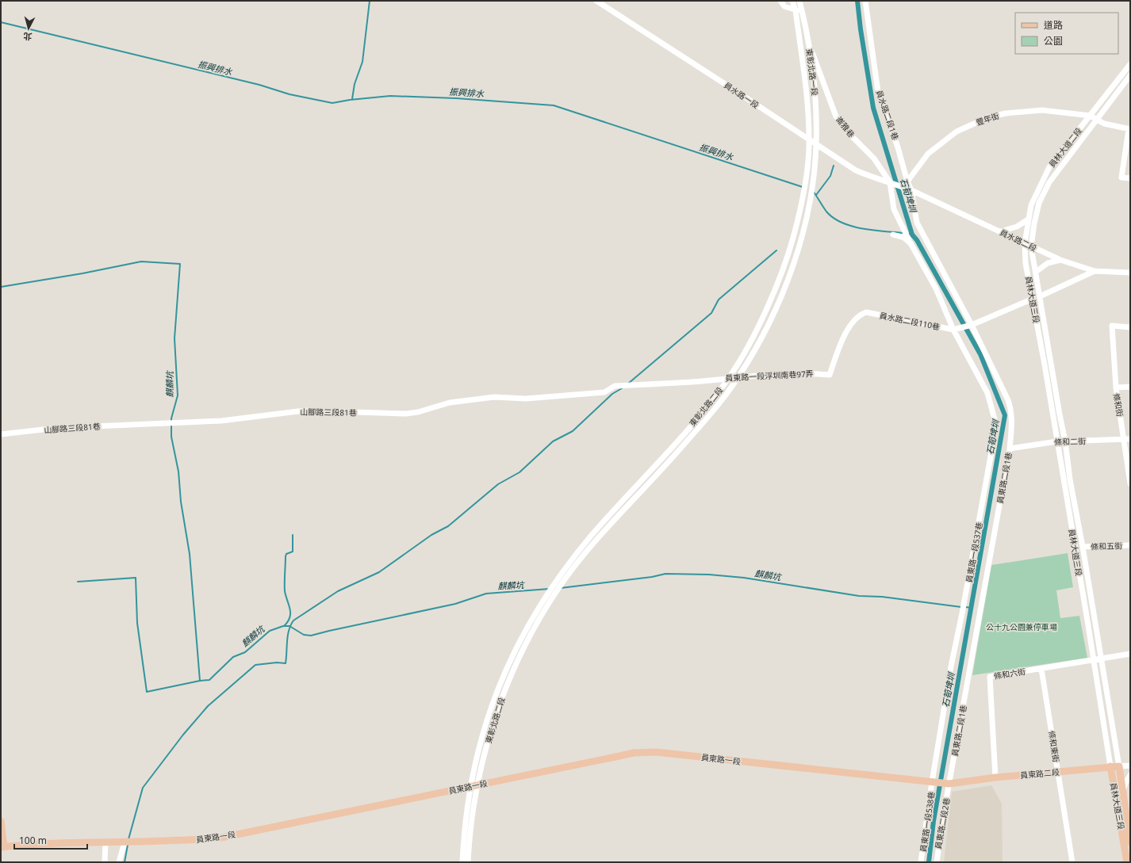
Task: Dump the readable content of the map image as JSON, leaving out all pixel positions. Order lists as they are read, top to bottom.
{
  "streets": {
    "main road": ["員林大道三段", "員東路一段", "員東路二段"],
    "street": [
      "東彰北路一段",
      "員水路一段",
      "員水路二段1巷",
      "豐年街",
      "崙雅巷",
      "員林大道二段",
      "員水路二段",
      "員水路二段110巷",
      "員東路一段浮圳南巷97弄",
      "條和街",
      "東彰北路二段",
      "山腳路三段81巷",
      "條和二街",
      "員東路二段1巷",
      "條和五街",
      "員東路一段537巷",
      "條和六街",
      "條和東街",
      "員東路一段538巷",
      "員東路二段2巷"
    ]
  },
  "crossings": [
    ["東彰北路一段", "員水路一段"],
    ["東彰北路一段", "崙雅巷"],
    ["東彰北路一段", "東彰北路二段"],
    ["員水路一段", "崙雅巷"],
    ["員水路一段", "員水路二段"],
    ["員水路一段", "東彰北路二段"],
    ["員水路一段", "員東路一段537巷"],
    ["員水路二段1巷", "豐年街"],
    ["員水路二段1巷", "員水路二段"],
    ["員水路二段1巷", "員東路二段1巷"],
    ["豐年街", "員林大道二段"],
    ["崙雅巷", "員水路二段"],
    ["崙雅巷", "員東路一段537巷"],
    ["員林大道二段", "員水路二段"],
    ["員林大道二段", "員林大道三段"],
    ["員水路二段", "員林大道三段"],
    ["員水路二段", "員東路二段1巷"],
    ["員水路二段", "員東路一段537巷"],
    ["員林大道三段", "條和二街"],
    ["員林大道三段", "條和五街"],
    ["員林大道三段", "條和六街"],
    ["員林大道三段", "員東路二段"],
    ["員水路二段110巷", "員東路一段浮圳南巷97弄"],
    ["員水路二段110巷", "員東路一段537巷"],
    ["員東路一段浮圳南巷97弄", "東彰北路二段"],
    ["員東路一段浮圳南巷97弄", "山腳路三段81巷"],
    ["條和街", "條和二街"],
    ["東彰北路二段", "員東路一段"],
    ["條和二街", "員東路二段1巷"],
    ["員東路二段1巷", "員東路一段"],
    ["員東路二段1巷", "員東路二段"],
    ["員東路二段1巷", "員東路二段2巷"],
    ["員東路一段537巷", "員東路一段"],
    ["員東路一段537巷", "員東路一段538巷"],
    ["條和六街", "條和東街"],
    ["條和六街", "員東路二段"],
    ["條和東街", "員東路二段"],
    ["員東路一段", "員東路二段"],
    ["員東路一段", "員東路一段538巷"],
    ["員東路一段", "員東路二段2巷"],
    ["員東路二段", "員東路二段2巷"]
  ],
  "water": ["振興排水", "石筍埤圳", "麒麟坑"],
  "parks": ["公十九公園兼停車場"],
  "legend": ["道路", "公園"],
  "scale_bar": "100 m",
  "north": "bottom"
}
